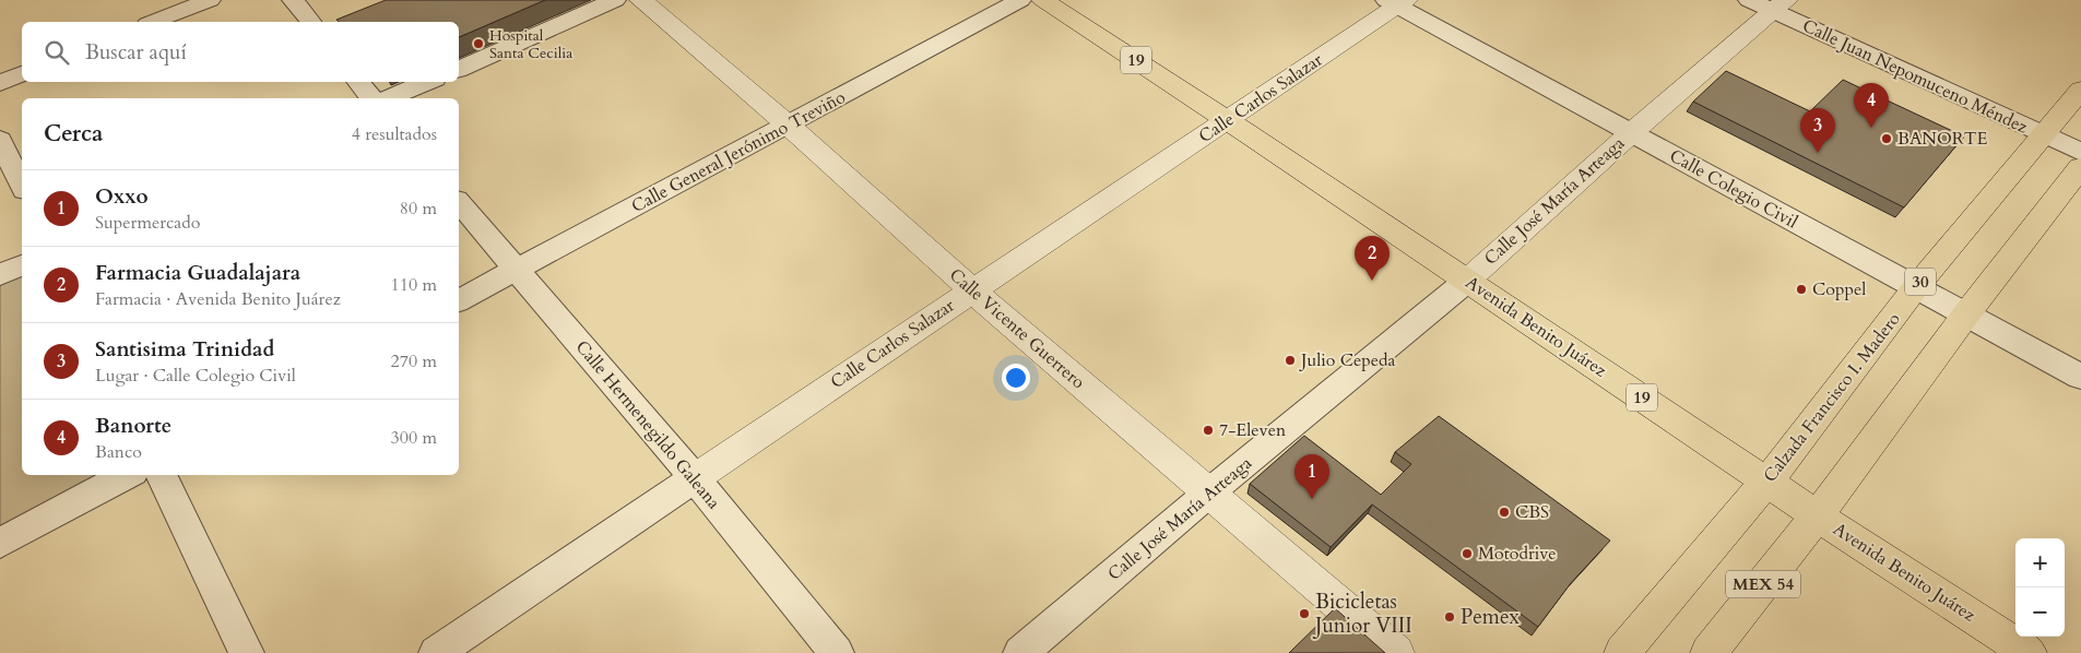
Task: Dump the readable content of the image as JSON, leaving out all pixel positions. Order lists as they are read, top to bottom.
{
  "streets": {
    "main road": [
      "19",
      "30",
      "Avenida Benito Juárez",
      "Calzada Francisco I. Madero",
      "MEX 54"
    ],
    "street": [
      "Calle Juan Nepomuceno Méndez",
      "Calle Carlos Salazar",
      "Calle General Jerónimo Treviño",
      "Calle Colegio Civil",
      "Calle José María Arteaga",
      "Calle Vicente Guerrero",
      "Calle Hermenegildo Galeana"
    ]
  },
  "crossings": [
    ["Calle Juan Nepomuceno Méndez", "Calle José María Arteaga"],
    ["Calle Juan Nepomuceno Méndez", "Calzada Francisco I. Madero"],
    ["Calle Carlos Salazar", "Calle Colegio Civil"],
    ["Calle Carlos Salazar", "Avenida Benito Juárez"],
    ["Calle Carlos Salazar", "Calle Vicente Guerrero"],
    ["Calle Carlos Salazar", "Calle Hermenegildo Galeana"],
    ["Calle General Jerónimo Treviño", "Calle Vicente Guerrero"],
    ["Calle General Jerónimo Treviño", "Calle Hermenegildo Galeana"],
    ["Calle Colegio Civil", "Calle José María Arteaga"],
    ["Calle Colegio Civil", "Calzada Francisco I. Madero"],
    ["Calle José María Arteaga", "Avenida Benito Juárez"],
    ["Calle José María Arteaga", "Calle Vicente Guerrero"],
    ["Avenida Benito Juárez", "Calzada Francisco I. Madero"],
    ["Avenida Benito Juárez", "MEX 54"]
  ],
  "places": [
    "Hospital Santa Cecilia",
    "BANORTE",
    "Coppel",
    "Julio Cepeda",
    "7-Eleven",
    "CBS",
    "Motodrive",
    "Bicicletas Junior VIII",
    "Pemex"
  ],
  "page": {
    "search": "Buscar aquí",
    "pins": [
      "4",
      "3",
      "2",
      "1"
    ],
    "heading": ["Cerca", "4 resultados"],
    "list": [
      {
        "mark": "1",
        "name": "Oxxo",
        "note": "Supermercado",
        "value": "80 m"
      },
      {
        "mark": "2",
        "name": "Farmacia Guadalajara",
        "note": "Farmacia · Avenida Benito Juárez",
        "value": "110 m"
      },
      {
        "mark": "3",
        "name": "Santisima Trinidad",
        "note": "Lugar · Calle Colegio Civil",
        "value": "270 m"
      },
      {
        "mark": "4",
        "name": "Banorte",
        "note": "Banco",
        "value": "300 m"
      }
    ],
    "map_buttons": ["+", "−"]
  }
}
